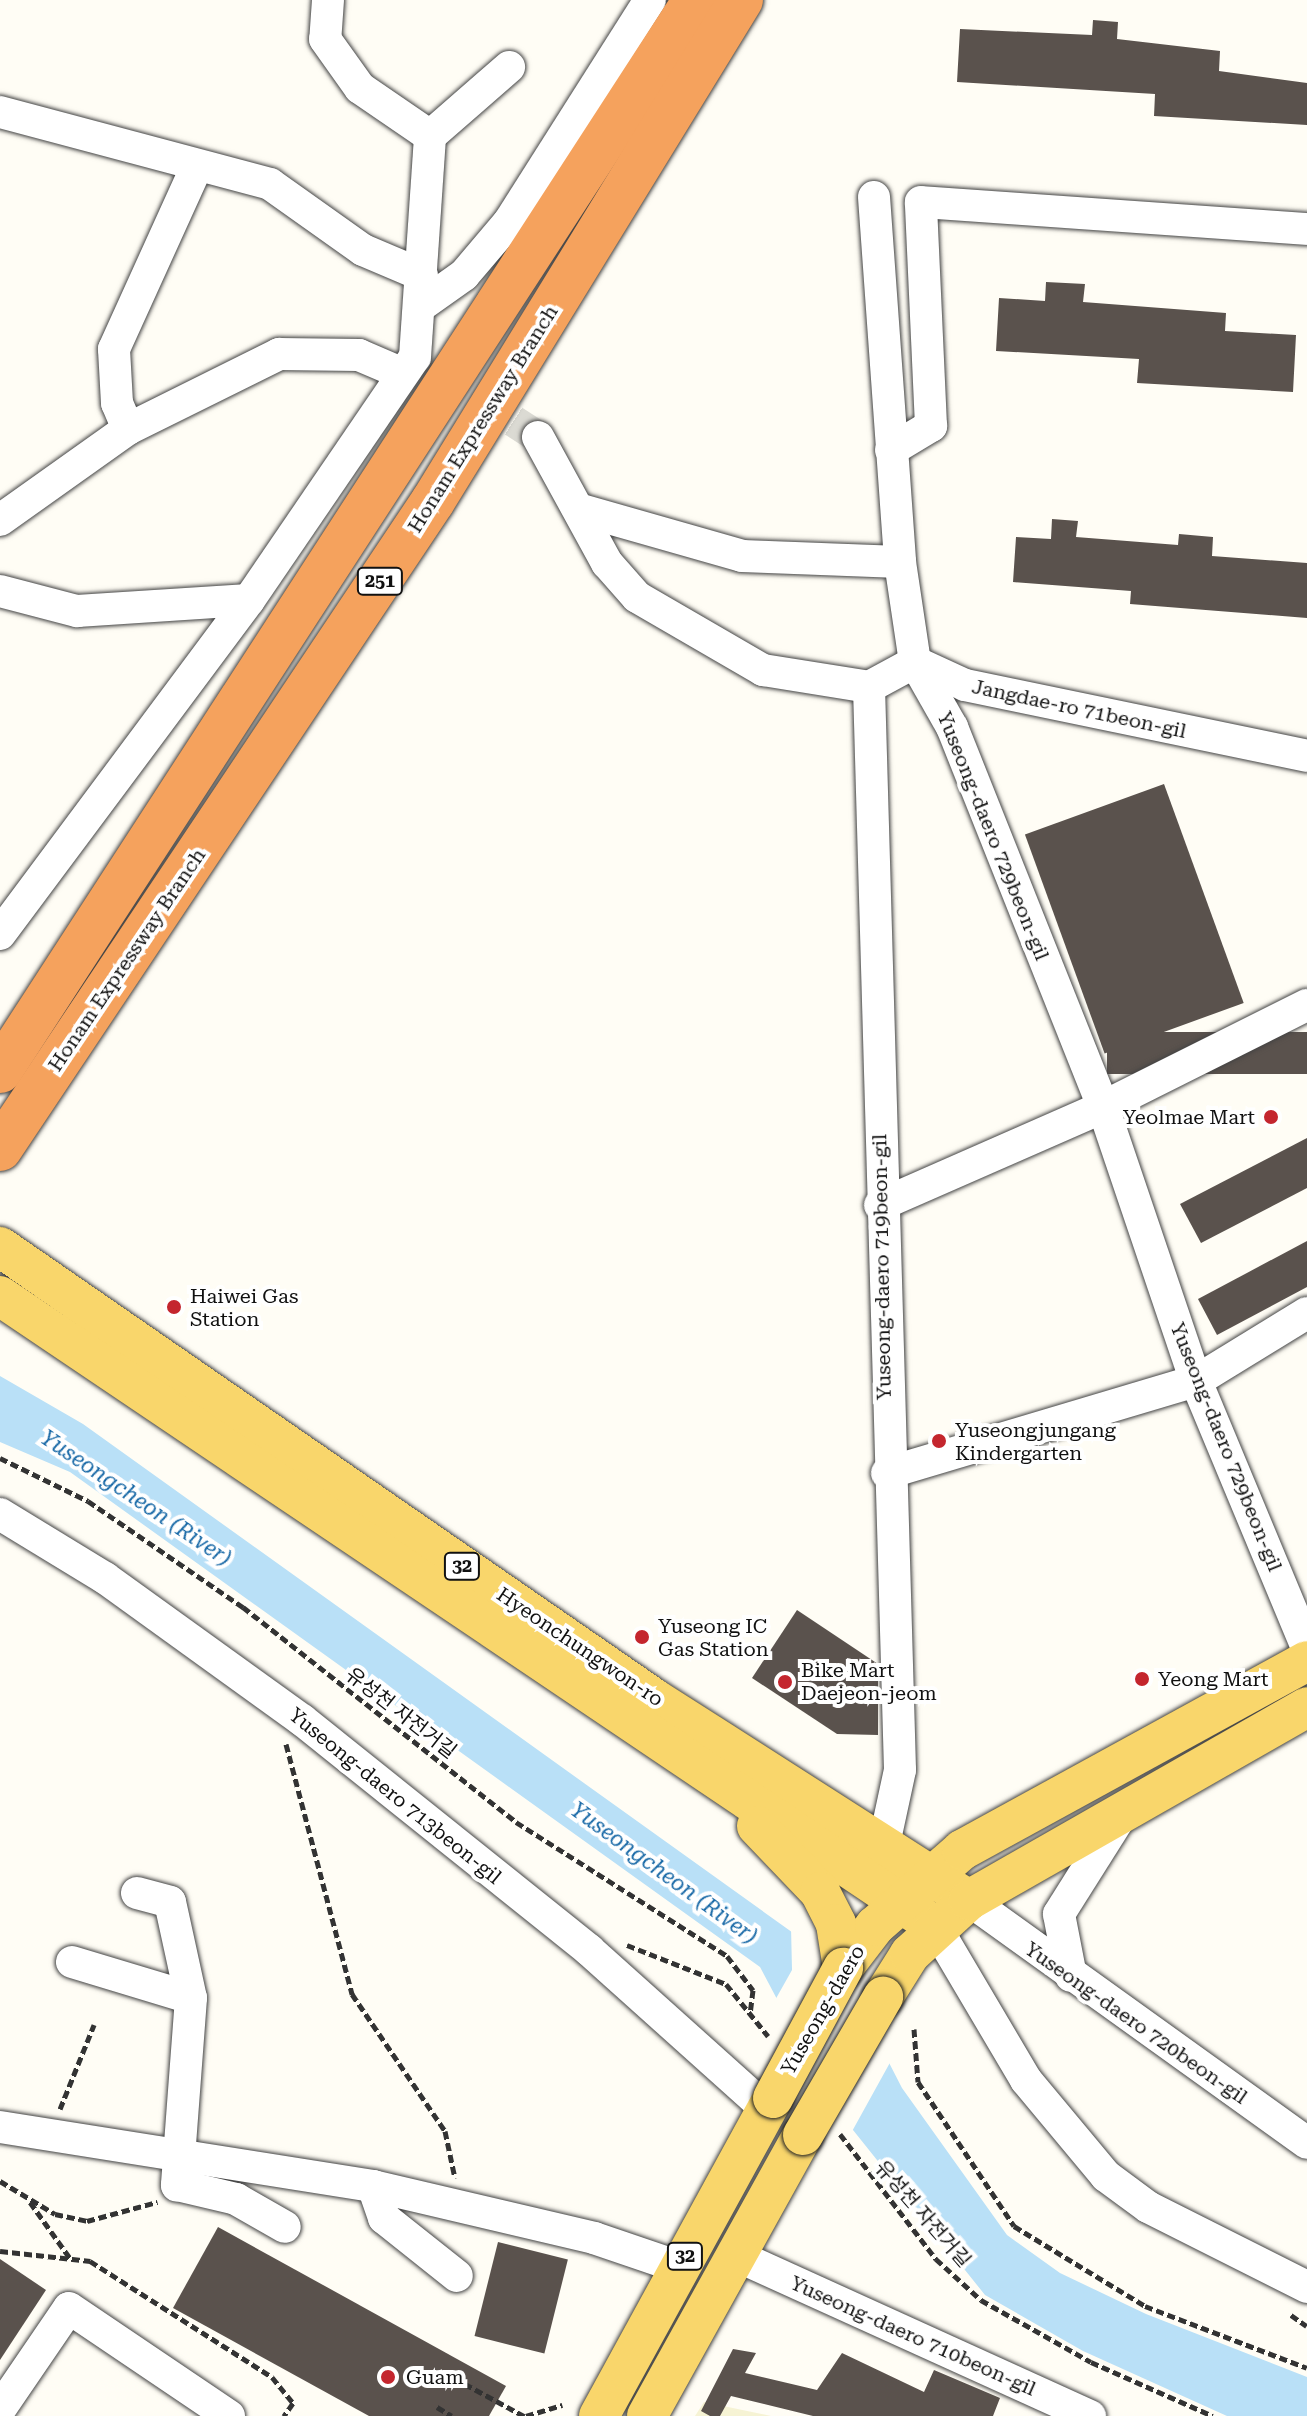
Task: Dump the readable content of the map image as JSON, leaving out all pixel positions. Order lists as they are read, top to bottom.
{
  "streets": {
    "highway": ["Honam Expressway Branch", "251"],
    "main road": ["32", "Hyeonchungwon-ro", "Yuseong-daero"],
    "street": [
      "Jangdae-ro 71beon-gil",
      "Yuseong-daero 729beon-gil",
      "Yuseong-daero 719beon-gil",
      "Yuseong-daero 713beon-gil",
      "Yuseong-daero 720beon-gil",
      "Yuseong-daero 710beon-gil"
    ],
    "path": ["유성천 자전거길"]
  },
  "crossings": [
    ["Jangdae-ro 71beon-gil", "Yuseong-daero 729beon-gil"],
    ["Yuseong-daero 719beon-gil", "Hyeonchungwon-ro"],
    ["Hyeonchungwon-ro", "Yuseong-daero"],
    ["Hyeonchungwon-ro", "Yuseong-daero 720beon-gil"],
    ["유성천 자전거길", "Yuseong-daero 713beon-gil"],
    ["Yuseong-daero 713beon-gil", "Yuseong-daero"]
  ],
  "water": ["Yuseongcheon (River)"],
  "places": [
    "Yeolmae Mart",
    "Haiwei Gas Station",
    "Yuseongjungang Kindergarten",
    "Yuseong IC Gas Station",
    "Yeong Mart",
    "Bike Mart Daejeon-jeom",
    "Guam"
  ]
}
